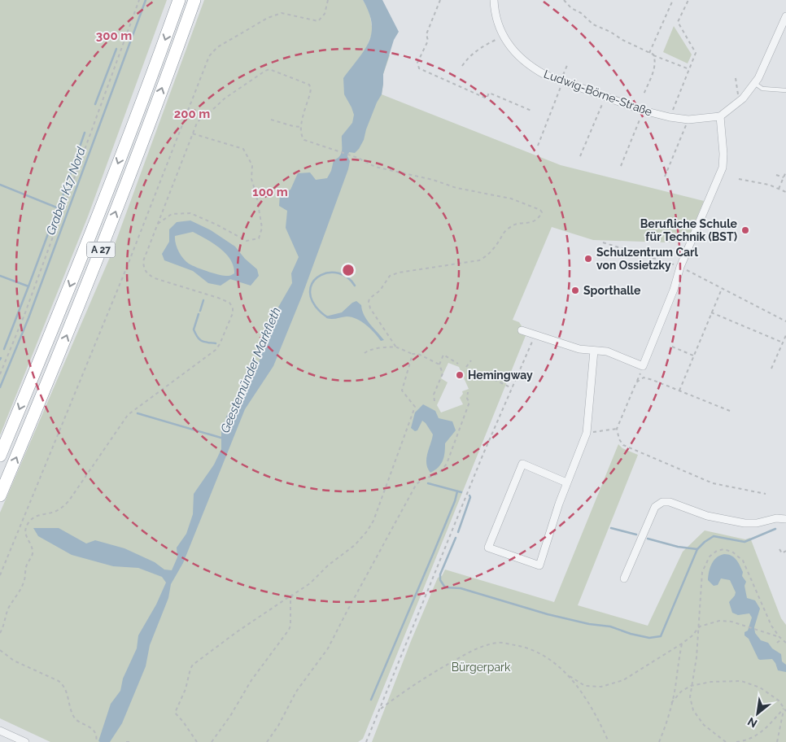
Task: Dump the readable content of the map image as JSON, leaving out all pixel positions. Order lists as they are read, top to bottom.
{
  "streets": {
    "highway": ["A 27"],
    "street": ["Ludwig-Börne-Straße"]
  },
  "water": ["Graben K17 Nord", "Geestemünder Markfleth"],
  "parks": ["Bürgerpark"],
  "places": [
    "Berufliche Schule für Technik (BST)",
    "Schulzentrum Carl von Ossietzky",
    "Sporthalle",
    "Hemingway"
  ],
  "north": "bottom left",
  "rings": ["300 m", "200 m", "100 m"]
}
